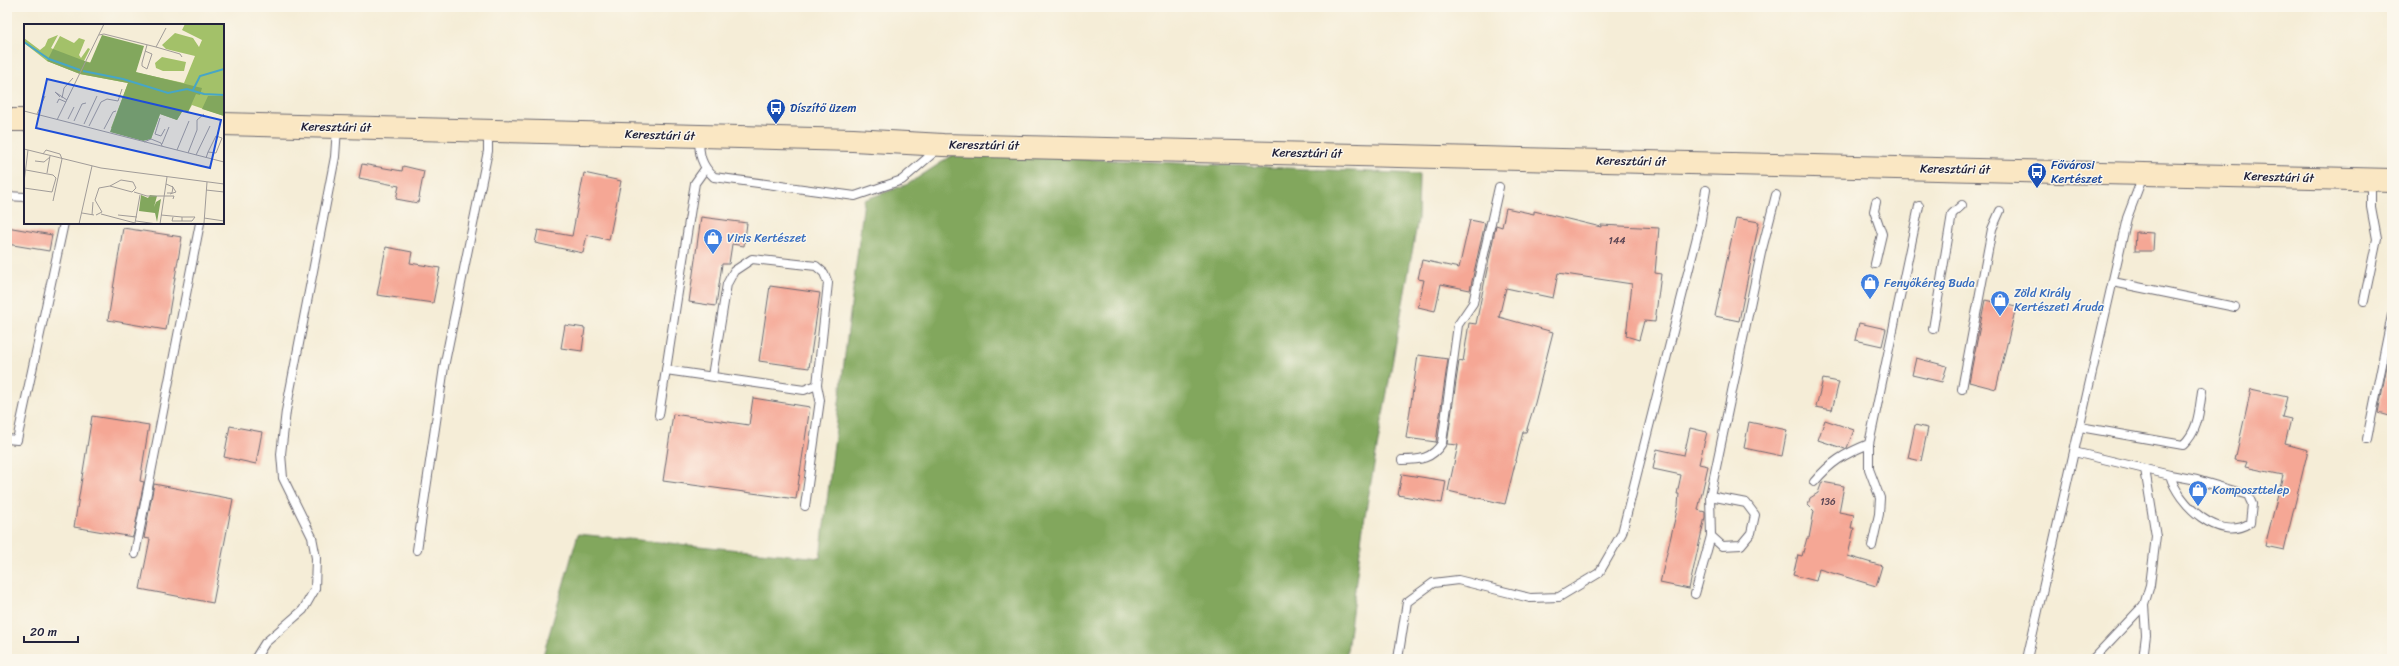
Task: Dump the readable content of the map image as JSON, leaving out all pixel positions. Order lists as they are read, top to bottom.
{
  "streets": {
    "main road": ["Keresztúri út"]
  },
  "places": {
    "bus stop": ["Díszítő üzem", "Fővárosi Kertészet"],
    "shop": [
      "Viris Kertészet",
      "Fenyőkéreg Buda",
      "Zöld Király Kertészeti Áruda",
      "Komposzttelep"
    ]
  },
  "house_numbers": ["144", "136"],
  "scale_bar": "20 m"
}
